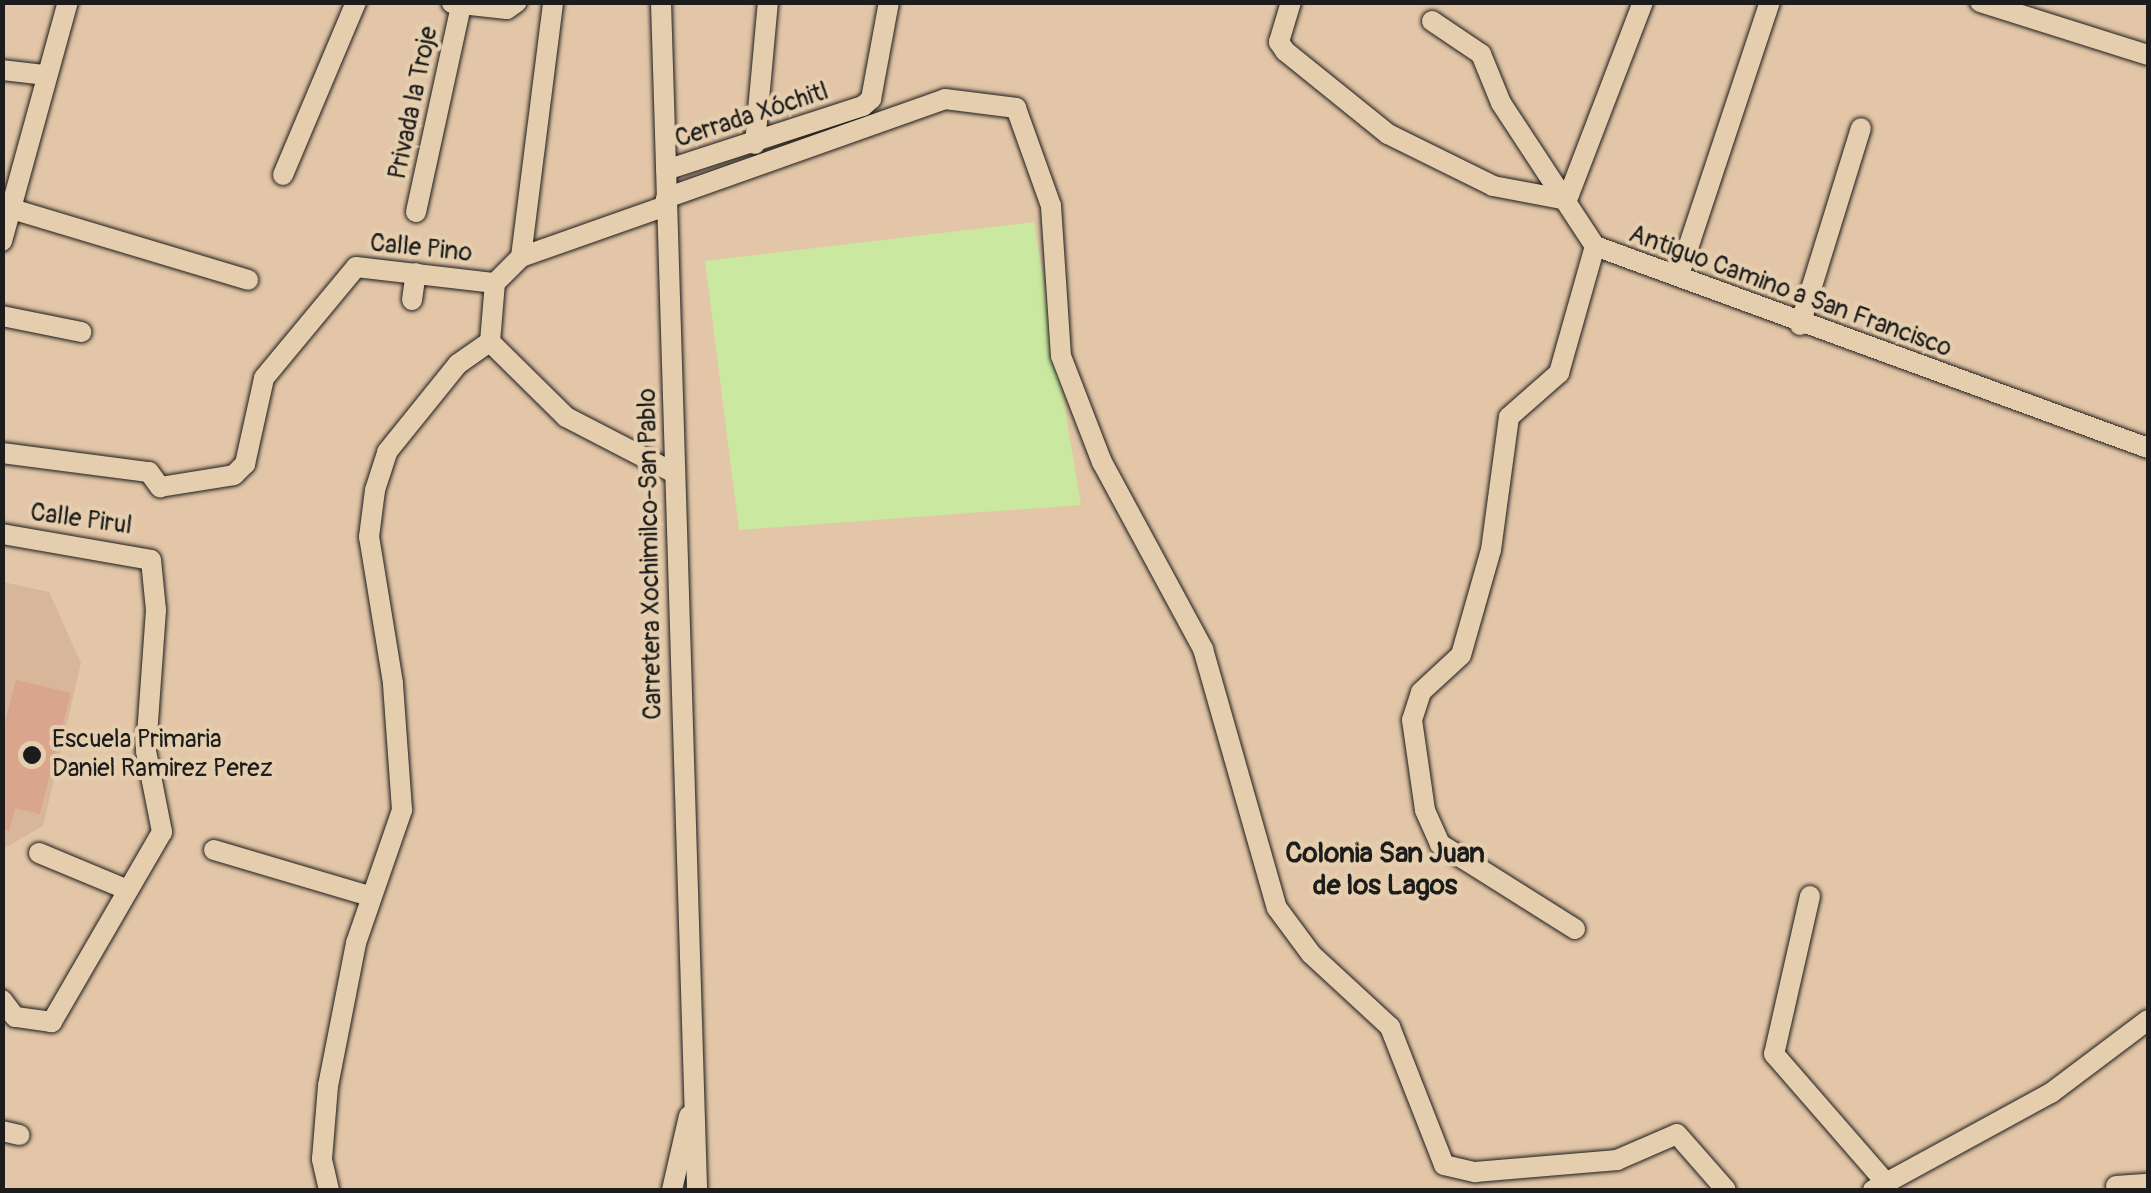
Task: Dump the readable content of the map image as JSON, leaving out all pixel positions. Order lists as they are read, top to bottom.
{
  "streets": {
    "street": [
      "Privada la Troje",
      "Cerrada Xóchitl",
      "Calle Pino",
      "Antiguo Camino a San Francisco",
      "Calle Pirul",
      "Carretera Xochimilco-San Pablo"
    ]
  },
  "crossings": [
    ["Cerrada Xóchitl", "Carretera Xochimilco-San Pablo"],
    ["Calle Pino", "Carretera Xochimilco-San Pablo"]
  ],
  "districts": ["Colonia San Juan de los Lagos"],
  "places": ["Escuela Primaria Daniel Ramirez Perez"]
}
